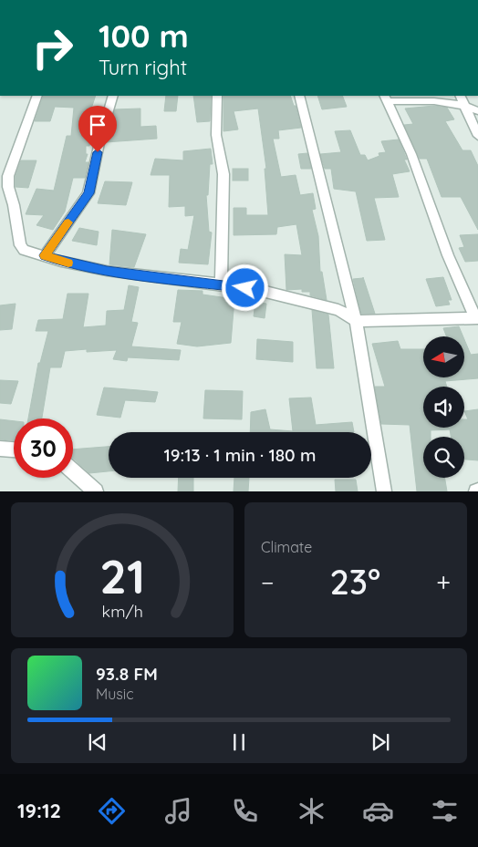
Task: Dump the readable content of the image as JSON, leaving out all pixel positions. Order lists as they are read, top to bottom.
{
  "north": "left",
  "page": {
    "turn": ["100 m", "Turn right"],
    "limit": "30",
    "trip": "19:13 · 1 min · 180 m",
    "tile": "Climate",
    "heat": ["−", "23°", "+"],
    "song": ["93.8 FM", "Music"],
    "tabs": "19:12",
    "gauge": ["21", "km/h"]
  }
}
